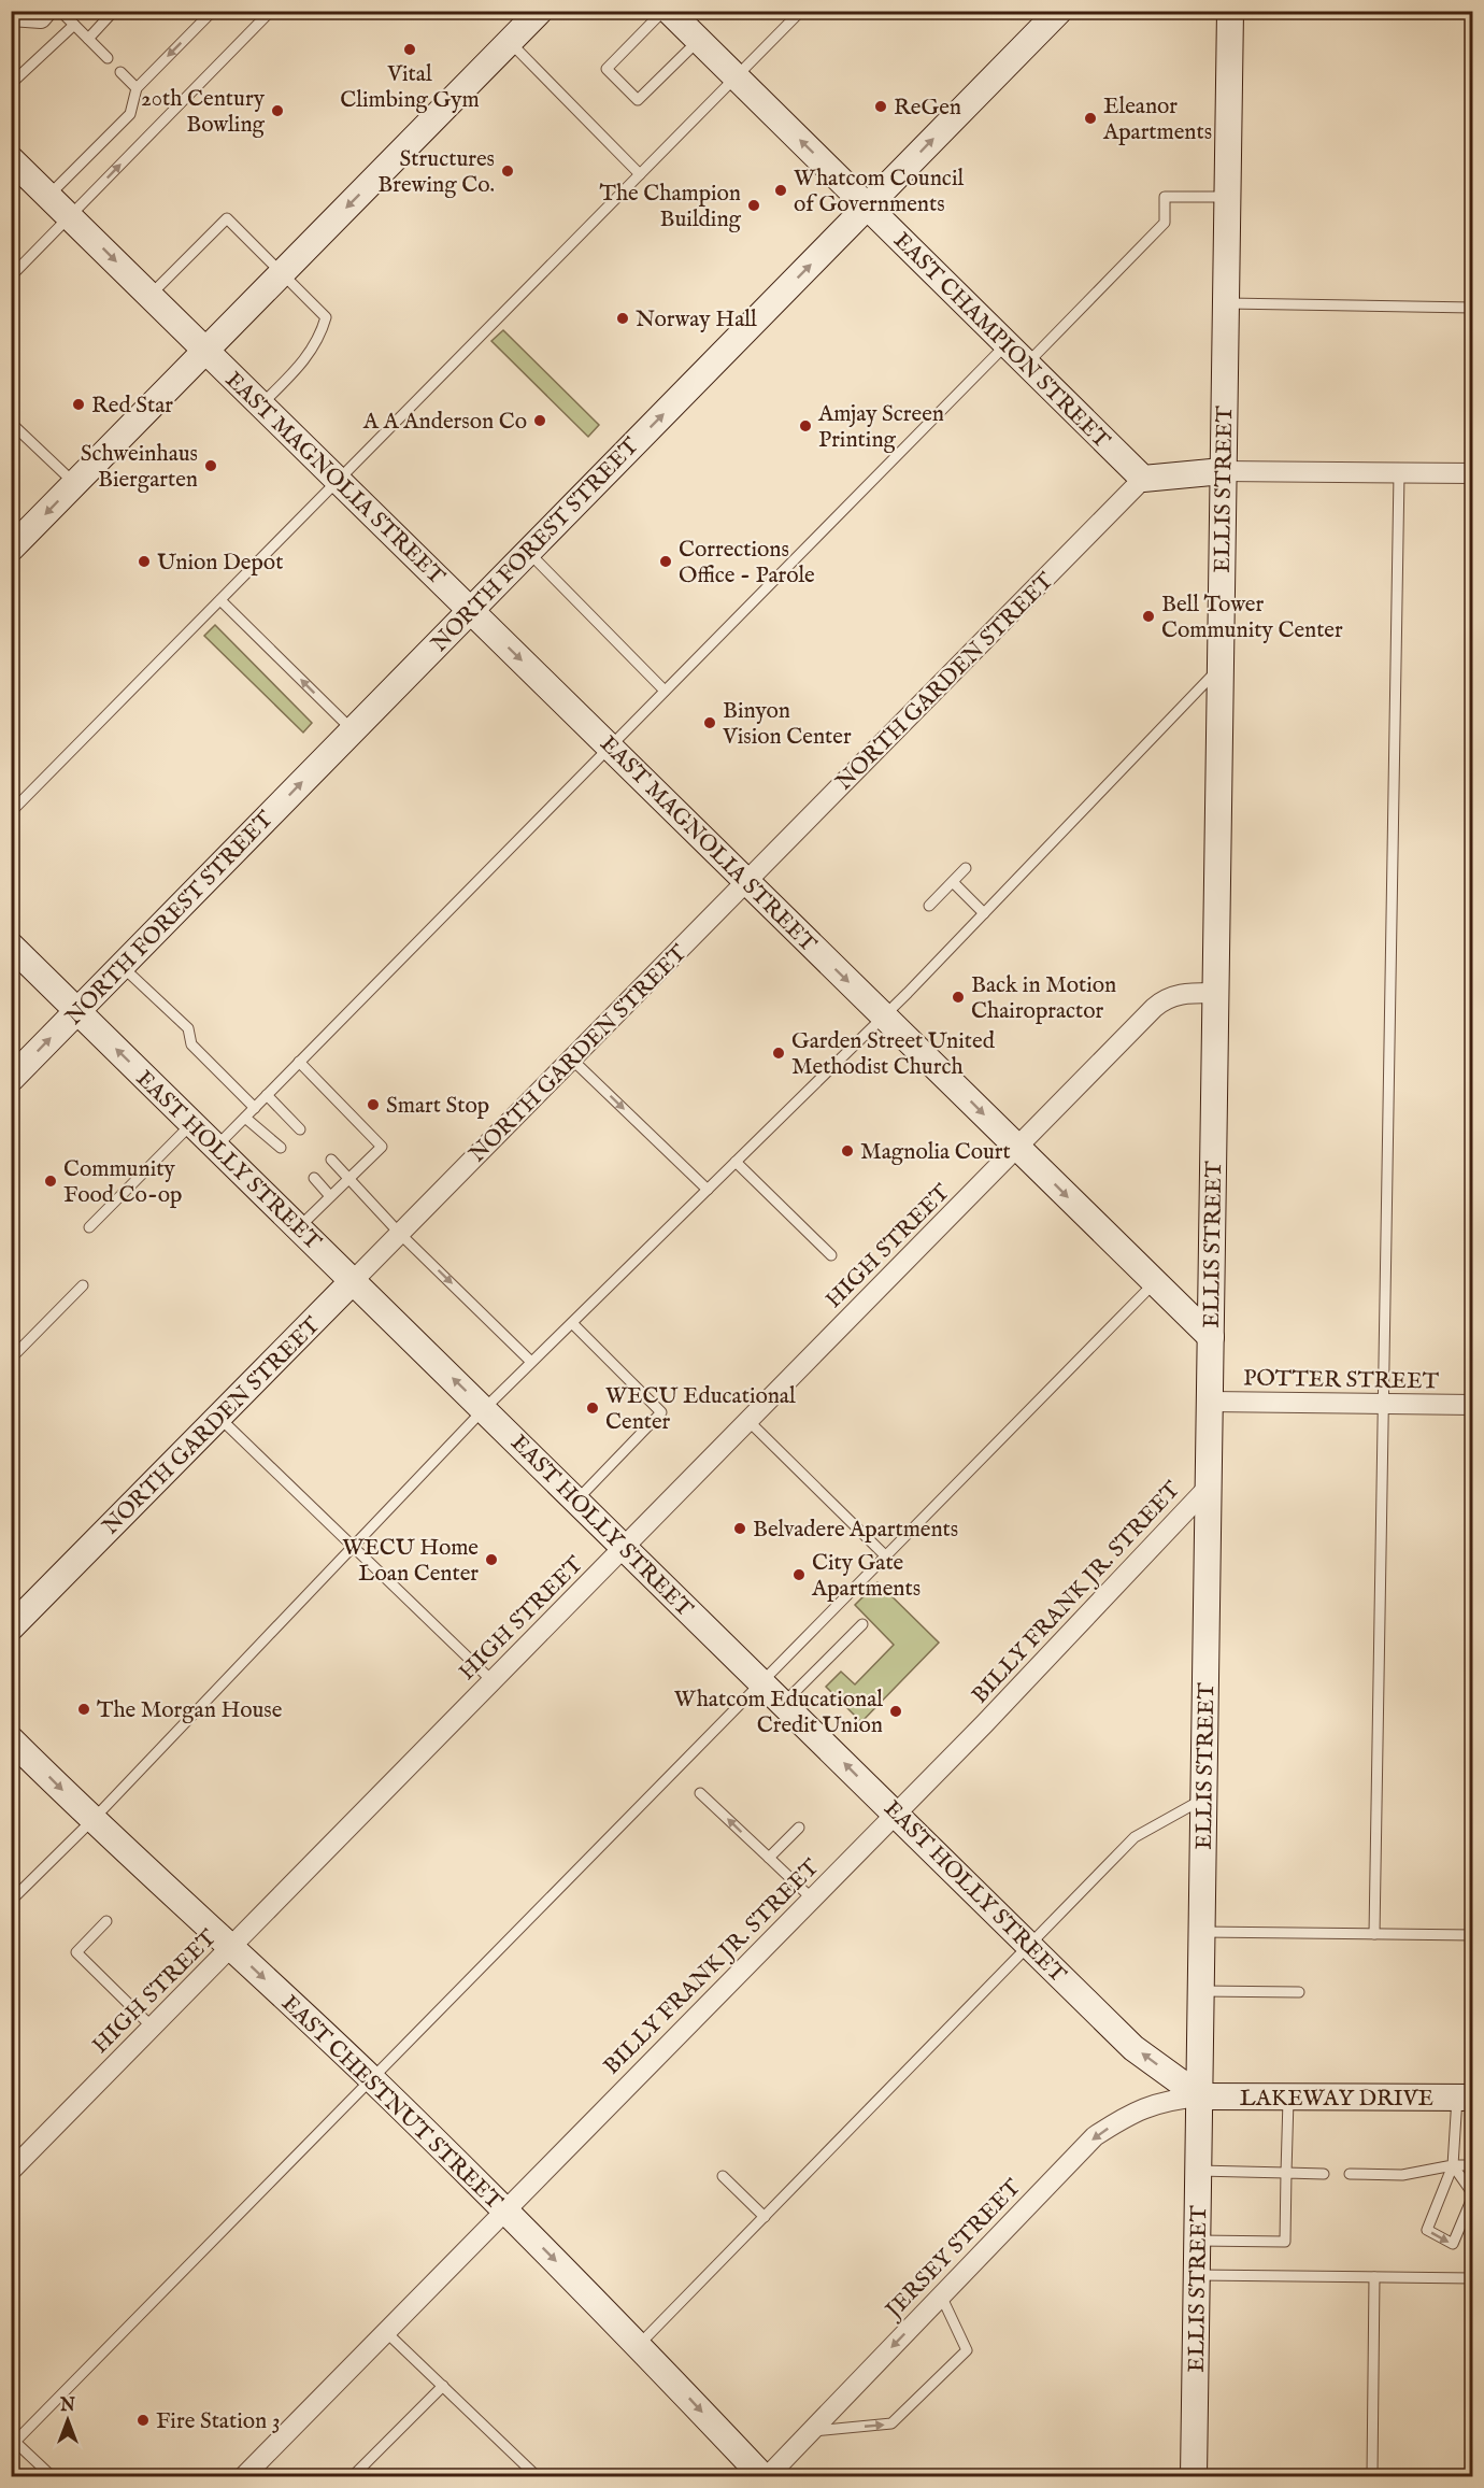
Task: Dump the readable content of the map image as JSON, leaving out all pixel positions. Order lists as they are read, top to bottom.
{
  "streets": {
    "main road": [
      "EAST CHAMPION STREET",
      "EAST MAGNOLIA STREET",
      "ELLIS STREET",
      "NORTH FOREST STREET",
      "NORTH GARDEN STREET",
      "EAST HOLLY STREET",
      "LAKEWAY DRIVE",
      "EAST CHESTNUT STREET"
    ],
    "street": [
      "HIGH STREET",
      "POTTER STREET",
      "BILLY FRANK JR. STREET",
      "JERSEY STREET"
    ]
  },
  "crossings": [
    ["EAST CHAMPION STREET", "NORTH FOREST STREET"],
    ["EAST CHAMPION STREET", "NORTH GARDEN STREET"],
    ["EAST MAGNOLIA STREET", "ELLIS STREET"],
    ["EAST MAGNOLIA STREET", "NORTH FOREST STREET"],
    ["EAST MAGNOLIA STREET", "NORTH GARDEN STREET"],
    ["EAST MAGNOLIA STREET", "HIGH STREET"],
    ["ELLIS STREET", "EAST HOLLY STREET"],
    ["ELLIS STREET", "HIGH STREET"],
    ["ELLIS STREET", "POTTER STREET"],
    ["ELLIS STREET", "BILLY FRANK JR. STREET"],
    ["ELLIS STREET", "LAKEWAY DRIVE"],
    ["ELLIS STREET", "JERSEY STREET"],
    ["NORTH FOREST STREET", "EAST HOLLY STREET"],
    ["NORTH GARDEN STREET", "EAST HOLLY STREET"],
    ["EAST HOLLY STREET", "HIGH STREET"],
    ["EAST HOLLY STREET", "BILLY FRANK JR. STREET"],
    ["EAST HOLLY STREET", "LAKEWAY DRIVE"],
    ["EAST HOLLY STREET", "JERSEY STREET"],
    ["HIGH STREET", "EAST CHESTNUT STREET"],
    ["BILLY FRANK JR. STREET", "EAST CHESTNUT STREET"],
    ["LAKEWAY DRIVE", "JERSEY STREET"],
    ["EAST CHESTNUT STREET", "JERSEY STREET"]
  ],
  "one_way": [
    "EAST MAGNOLIA STREET",
    "NORTH FOREST STREET",
    "EAST HOLLY STREET",
    "EAST CHESTNUT STREET",
    "JERSEY STREET"
  ],
  "places": [
    "Vital Climbing Gym",
    "ReGen",
    "20th Century Bowling",
    "Eleanor Apartments",
    "Structures Brewing Co.",
    "Whatcom Council of Governments",
    "The Champion Building",
    "Norway Hall",
    "Red Star",
    "A A Anderson Co",
    "Amjay Screen Printing",
    "Schweinhaus Biergarten",
    "Union Depot",
    "Corrections Office - Parole",
    "Bell Tower Community Center",
    "Binyon Vision Center",
    "Back in Motion Chairopractor",
    "Garden Street United Methodist Church",
    "Smart Stop",
    "Magnolia Court",
    "Community Food Co-op",
    "WECU Educational Center",
    "Belvadere Apartments",
    "WECU Home Loan Center",
    "City Gate Apartments",
    "The Morgan House",
    "Whatcom Educational Credit Union",
    "Fire Station 3"
  ],
  "north": "top"
}
